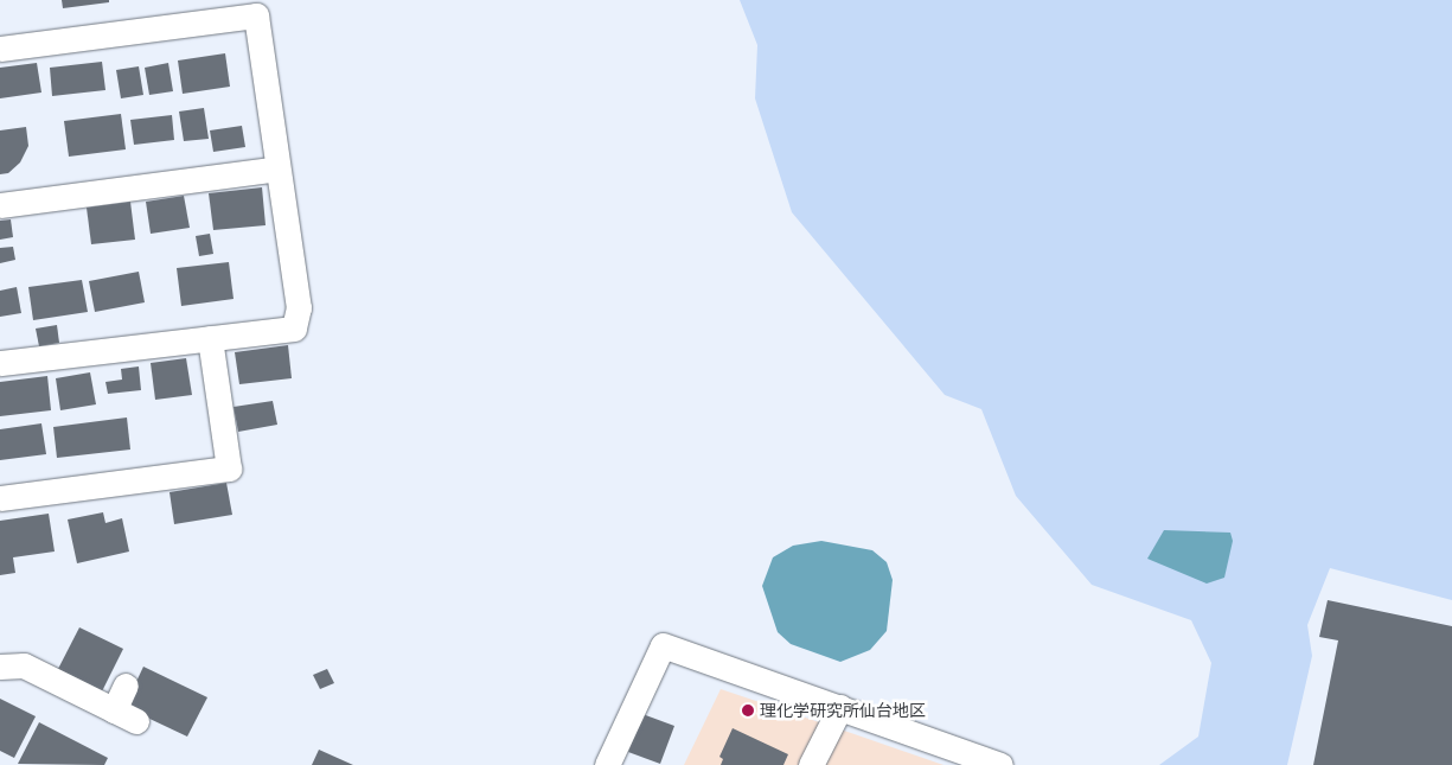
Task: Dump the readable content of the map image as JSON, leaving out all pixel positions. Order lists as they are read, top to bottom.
{
  "places": ["理化学研究所仙台地区"]
}
